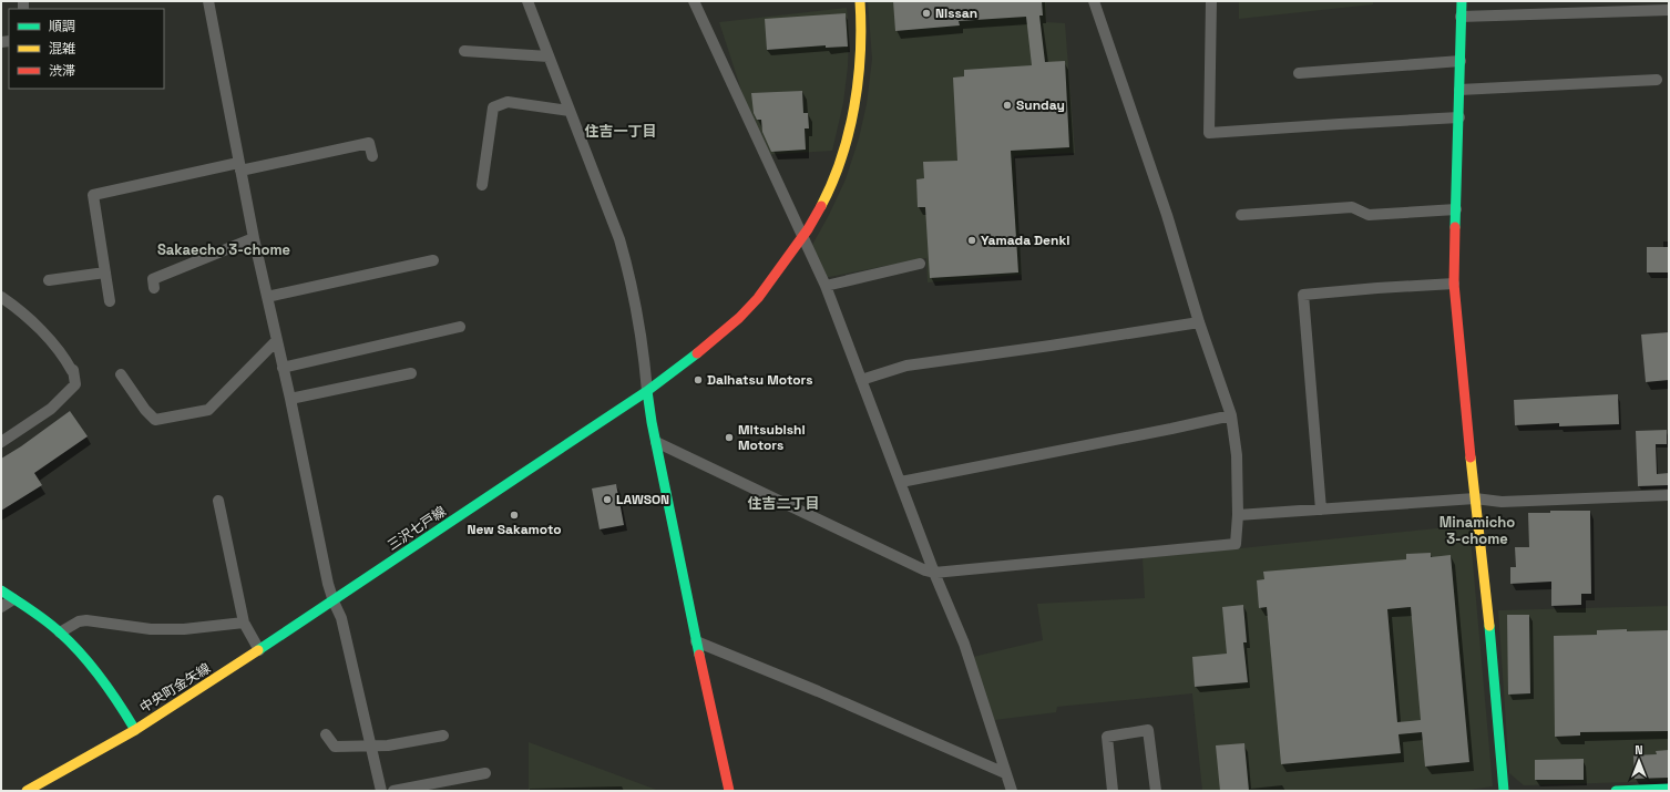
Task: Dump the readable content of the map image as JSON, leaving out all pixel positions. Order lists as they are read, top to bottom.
{
  "streets": {
    "street": ["三沢七戸線", "中央町金矢線"]
  },
  "crossings": [
    ["三沢七戸線", "中央町金矢線"]
  ],
  "districts": [
    "住吉一丁目",
    "Sakaecho 3-chome",
    "住吉二丁目",
    "Minamicho 3-chome"
  ],
  "places": [
    "Nissan",
    "Sunday",
    "Yamada Denki",
    "Daihatsu Motors",
    "Mitsubishi Motors",
    "LAWSON",
    "New Sakamoto"
  ],
  "legend": ["順調", "混雑", "渋滞"],
  "north": "top"
}
